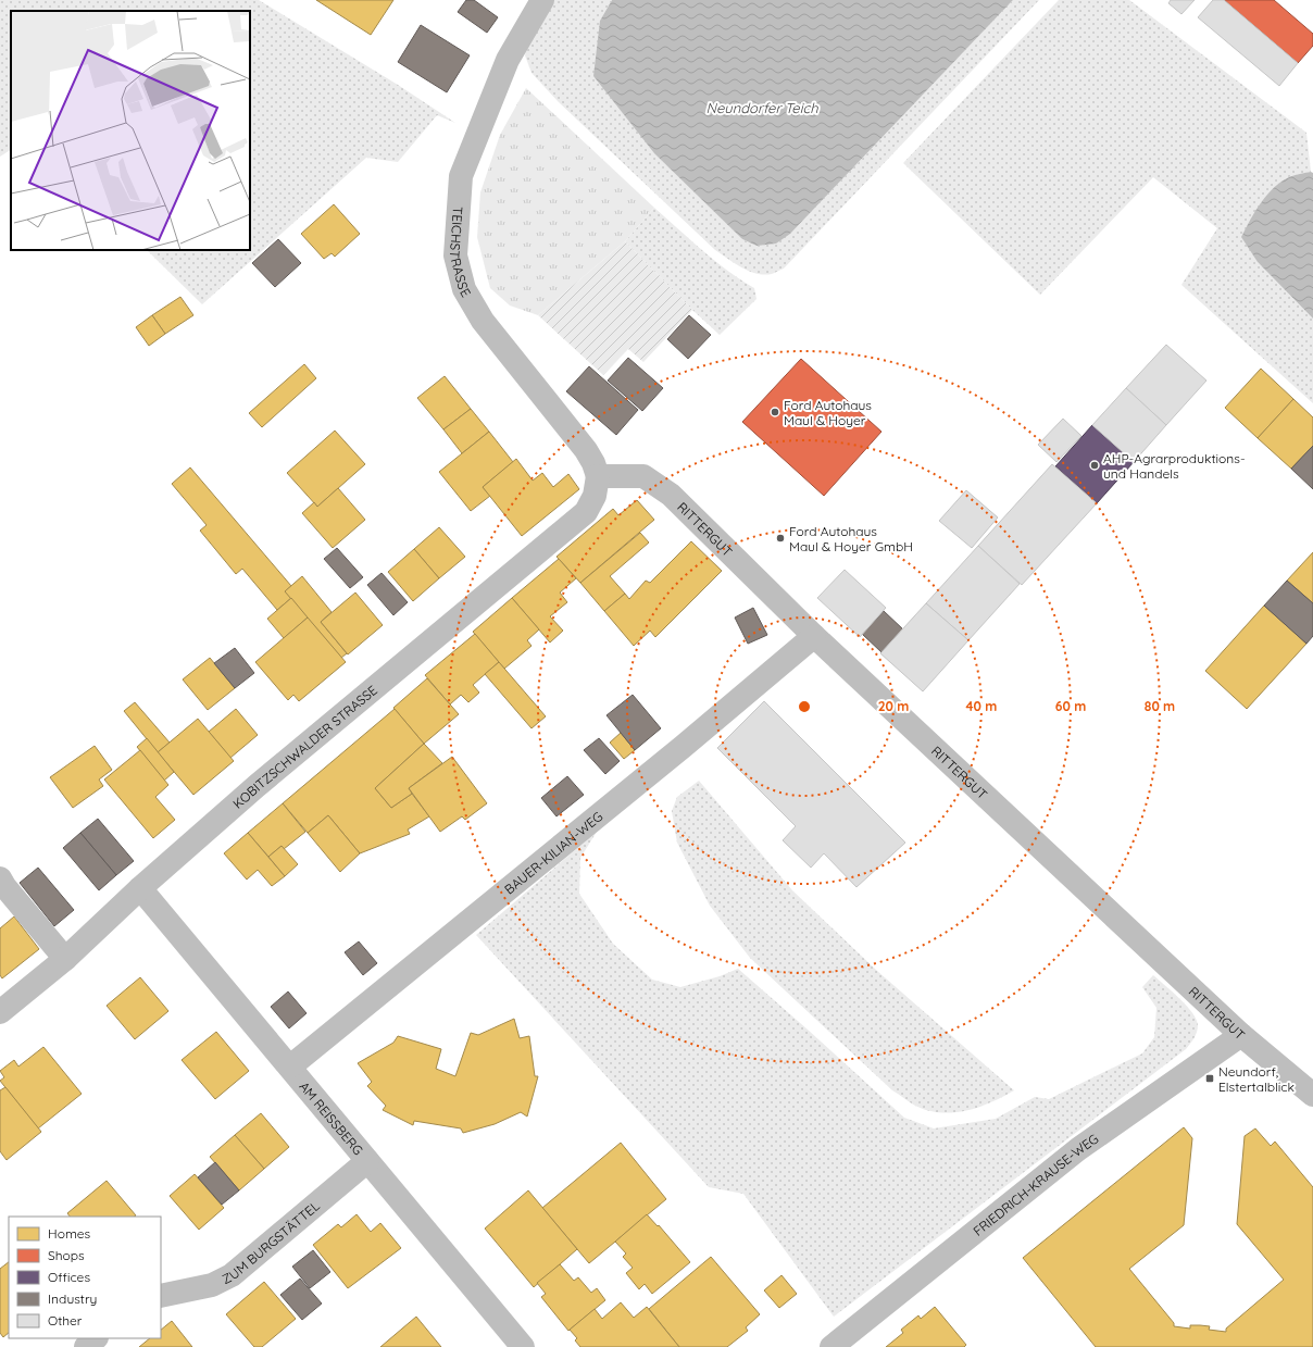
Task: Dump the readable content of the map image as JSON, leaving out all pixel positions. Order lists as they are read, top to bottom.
{
  "streets": {
    "street": [
      "TEICHSTRASSE",
      "RITTERGUT",
      "KOBITZSCHWALDER STRASSE",
      "BAUER-KILIAN-WEG",
      "AM REISSBERG",
      "FRIEDRICH-KRAUSE-WEG",
      "ZUM BURGSTÄTTEL"
    ]
  },
  "crossings": [
    ["TEICHSTRASSE", "RITTERGUT"],
    ["TEICHSTRASSE", "KOBITZSCHWALDER STRASSE"],
    ["RITTERGUT", "KOBITZSCHWALDER STRASSE"],
    ["RITTERGUT", "BAUER-KILIAN-WEG"],
    ["RITTERGUT", "FRIEDRICH-KRAUSE-WEG"],
    ["KOBITZSCHWALDER STRASSE", "AM REISSBERG"],
    ["BAUER-KILIAN-WEG", "AM REISSBERG"],
    ["AM REISSBERG", "ZUM BURGSTÄTTEL"]
  ],
  "water": ["Neundorfer Teich"],
  "places": {
    "other": ["Ford Autohaus Maul & Hoyer", "AHP-Agrarproduktions- und Handels", "Ford Autohaus Maul & Hoyer GmbH"],
    "transit": ["Neundorf, Elstertalblick"]
  },
  "legend": [
    "Homes",
    "Shops",
    "Offices",
    "Industry",
    "Other"
  ],
  "rings": [
    "20 m",
    "40 m",
    "60 m",
    "80 m"
  ]
}
